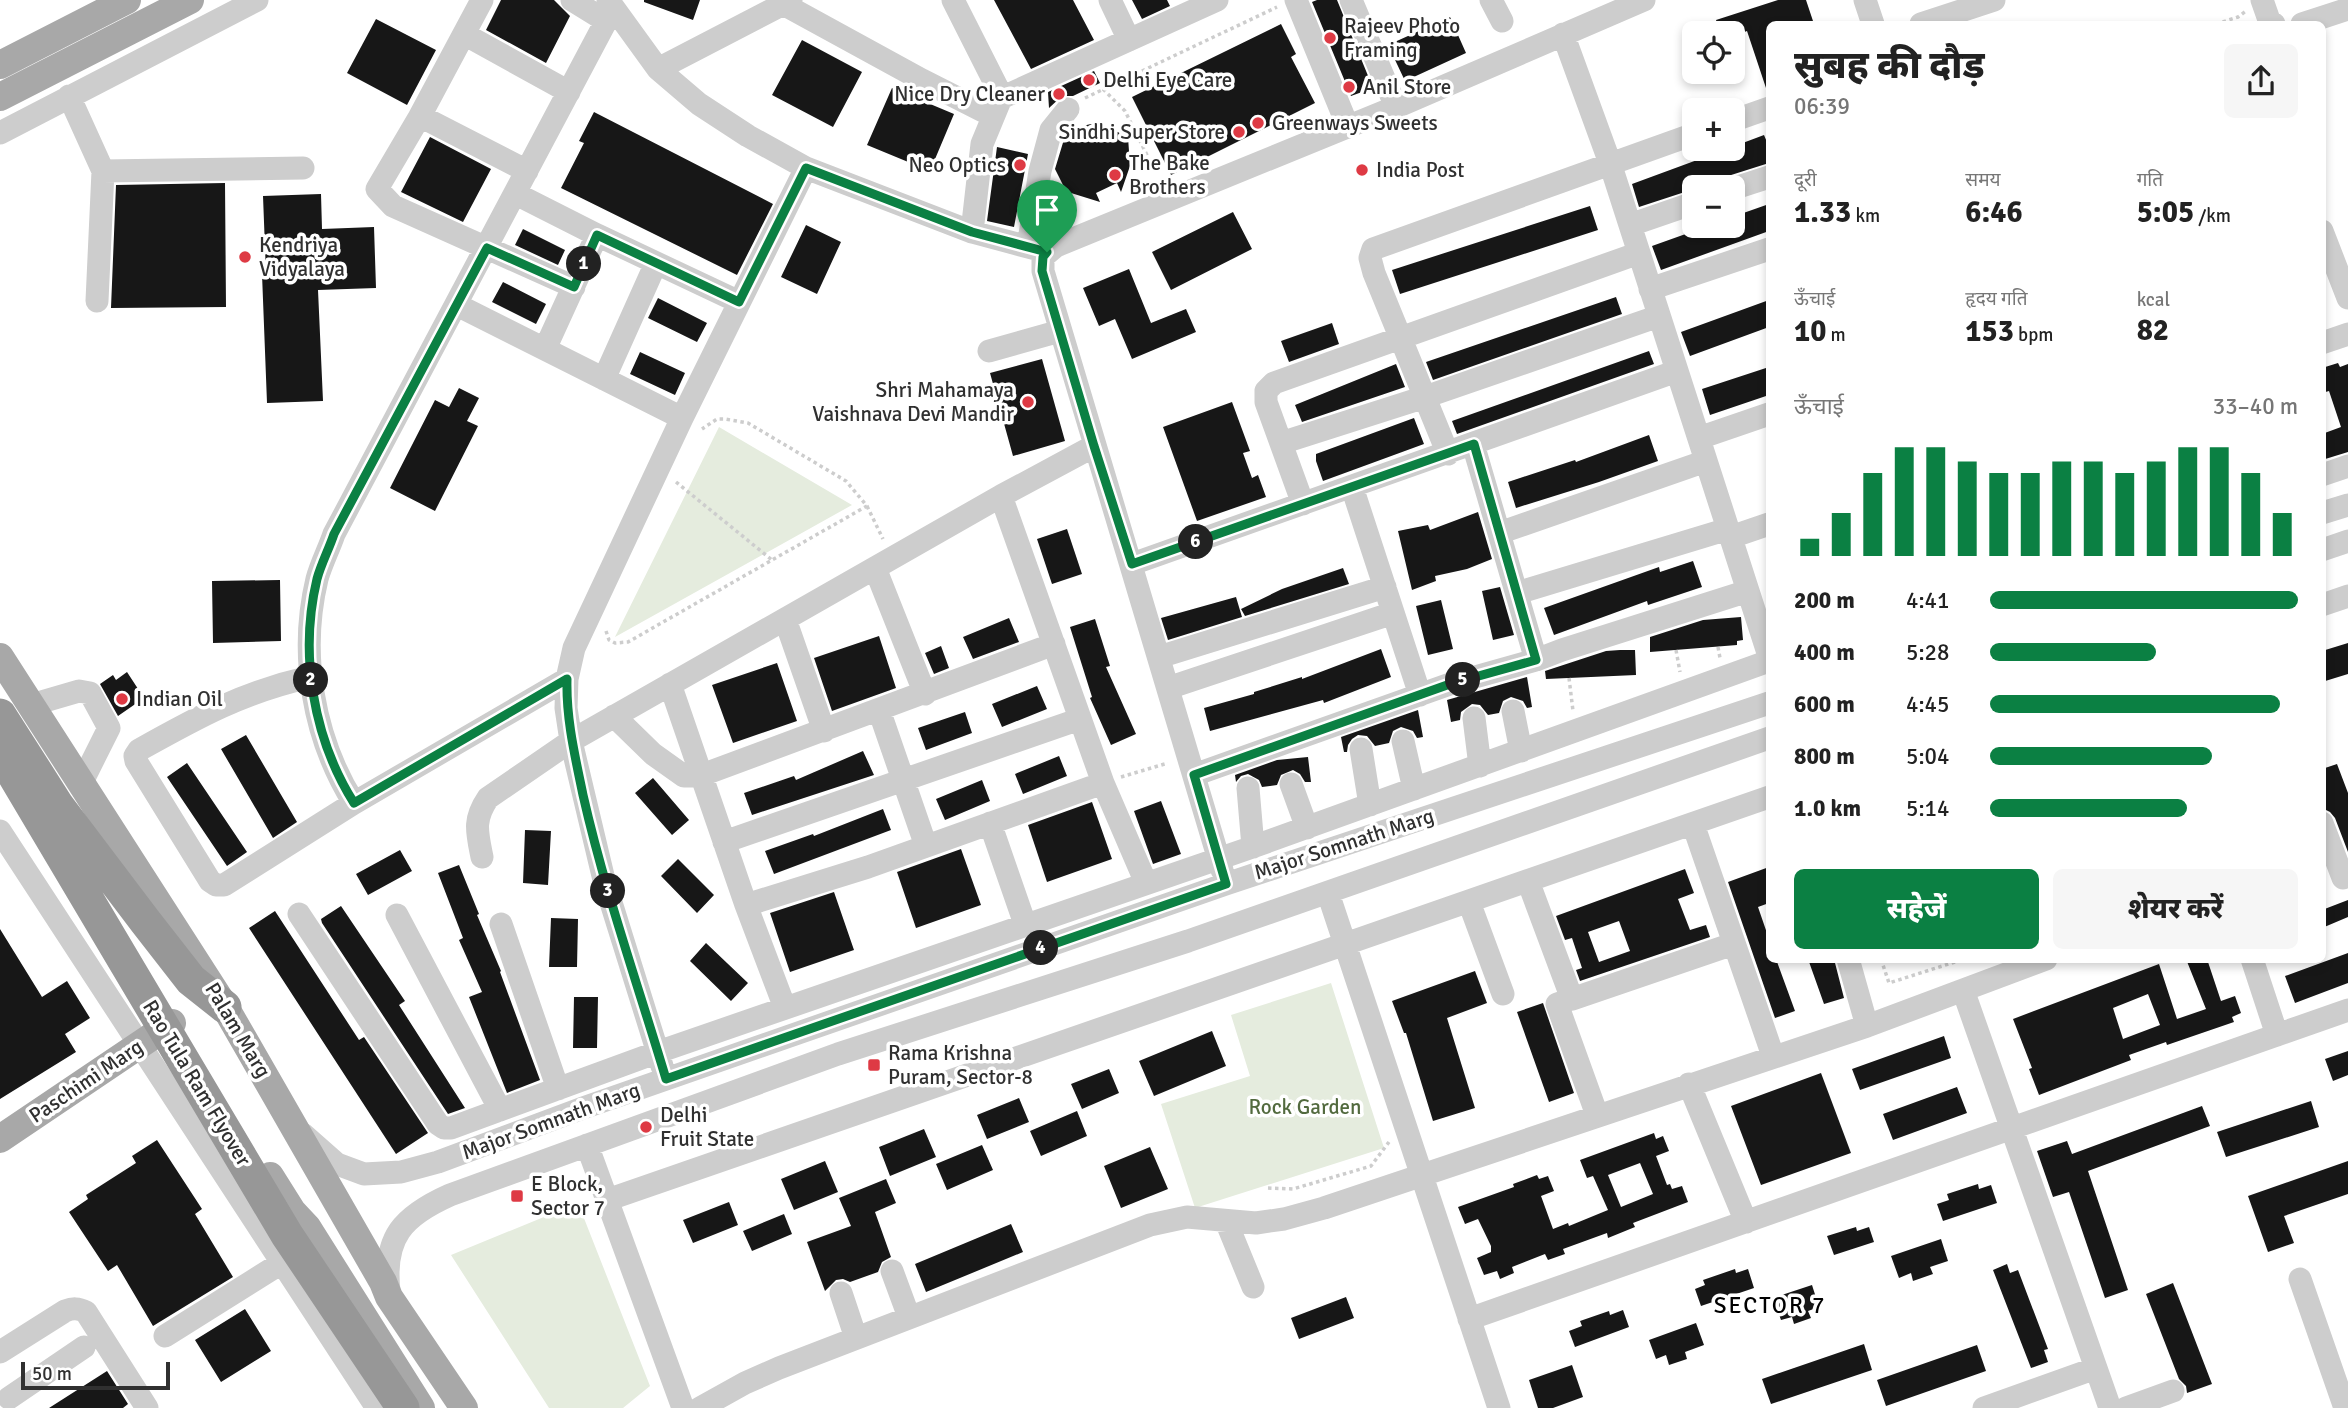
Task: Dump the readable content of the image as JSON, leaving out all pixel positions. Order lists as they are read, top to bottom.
{
  "streets": {
    "highway": ["Rao Tula Ram Flyover"],
    "main road": ["Palam Marg", "Paschimi Marg"],
    "street": ["Major Somnath Marg"]
  },
  "crossings": [
    ["Major Somnath Marg", "Palam Marg"]
  ],
  "districts": ["SECTOR 7"],
  "parks": ["Rock Garden"],
  "places": {
    "other": [
      "Rajeev Photo Framing",
      "Delhi Eye Care",
      "Anil Store",
      "Nice Dry Cleaner",
      "Greenways Sweets",
      "Sindhi Super Store",
      "Neo Optics",
      "India Post",
      "The Bake Brothers",
      "Kendriya Vidyalaya",
      "Shri Mahamaya Vaishnava Devi Mandir",
      "Indian Oil",
      "Delhi Fruit State"
    ],
    "transit": ["Rama Krishna Puram, Sector-8", "E Block, Sector 7"]
  },
  "scale_bar": "50 m",
  "page": {
    "map_buttons": ["+", "−"],
    "heading": ["सुबह की दौड़", "06:39"],
    "stats": [
      ["दूरी", "1.33 km"],
      ["समय", "6:46"],
      ["गति", "5:05 /km"],
      ["ऊँचाई", "10 m"],
      ["हृदय गति", "153 bpm"],
      ["kcal", "82"]
    ],
    "pins": [
      "1",
      "6",
      "2",
      "5",
      "3",
      "4"
    ],
    "chart": ["ऊँचाई", "33–40 m"],
    "list": [
      {
        "name": "200 m",
        "note": "4:41"
      },
      {
        "name": "400 m",
        "note": "5:28"
      },
      {
        "name": "600 m",
        "note": "4:45"
      },
      {
        "name": "800 m",
        "note": "5:04"
      },
      {
        "name": "1.0 km",
        "note": "5:14"
      }
    ],
    "buttons": ["सहेजें", "शेयर करें"],
    "scale": "50 m"
  }
}
